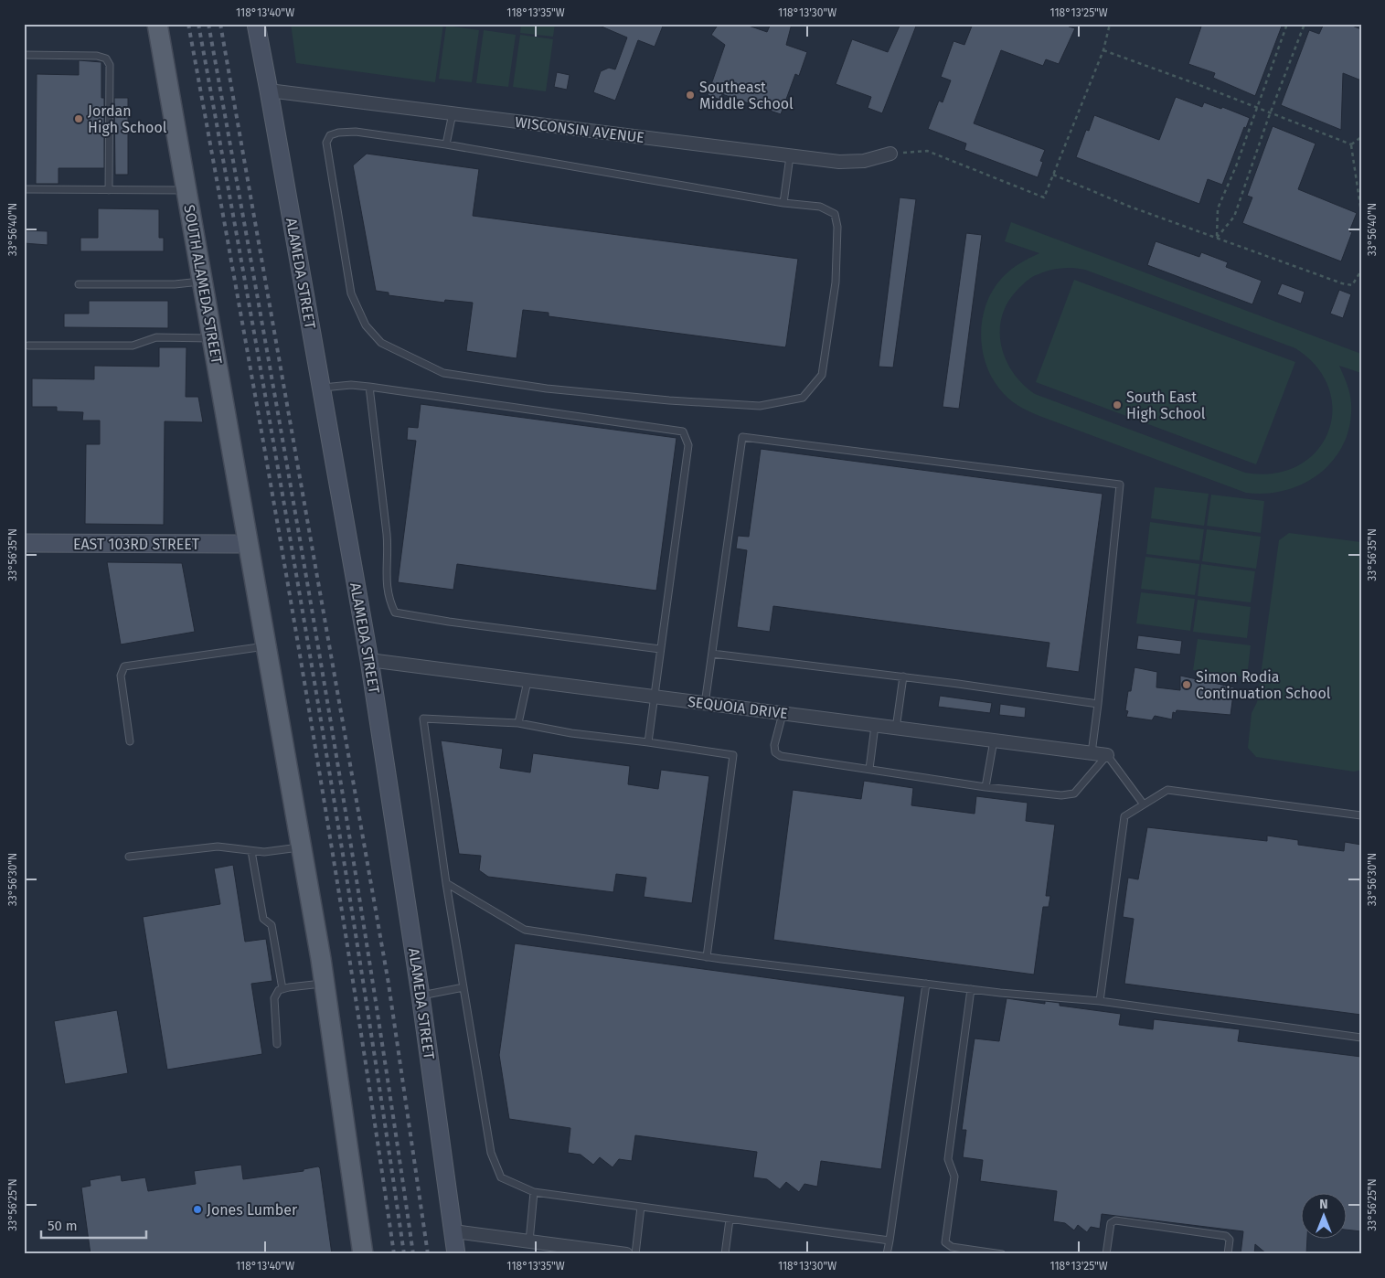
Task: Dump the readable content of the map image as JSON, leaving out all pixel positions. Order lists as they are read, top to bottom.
{
  "streets": {
    "main road": ["SOUTH ALAMEDA STREET"],
    "street": [
      "WISCONSIN AVENUE",
      "ALAMEDA STREET",
      "EAST 103RD STREET",
      "SEQUOIA DRIVE"
    ]
  },
  "crossings": [
    ["WISCONSIN AVENUE", "ALAMEDA STREET"],
    ["ALAMEDA STREET", "SEQUOIA DRIVE"],
    ["SOUTH ALAMEDA STREET", "EAST 103RD STREET"]
  ],
  "places": [
    "Southeast Middle School",
    "Jordan High School",
    "South East High School",
    "Simon Rodia Continuation School",
    "Jones Lumber"
  ],
  "scale_bar": "50 m",
  "north": "top",
  "coordinates": [
    "118°13'40\"W",
    "118°13'35\"W",
    "118°13'30\"W",
    "118°13'25\"W",
    "33°56'40\"N",
    "33°56'35\"N",
    "33°56'30\"N",
    "33°56'25\"N"
  ]
}
